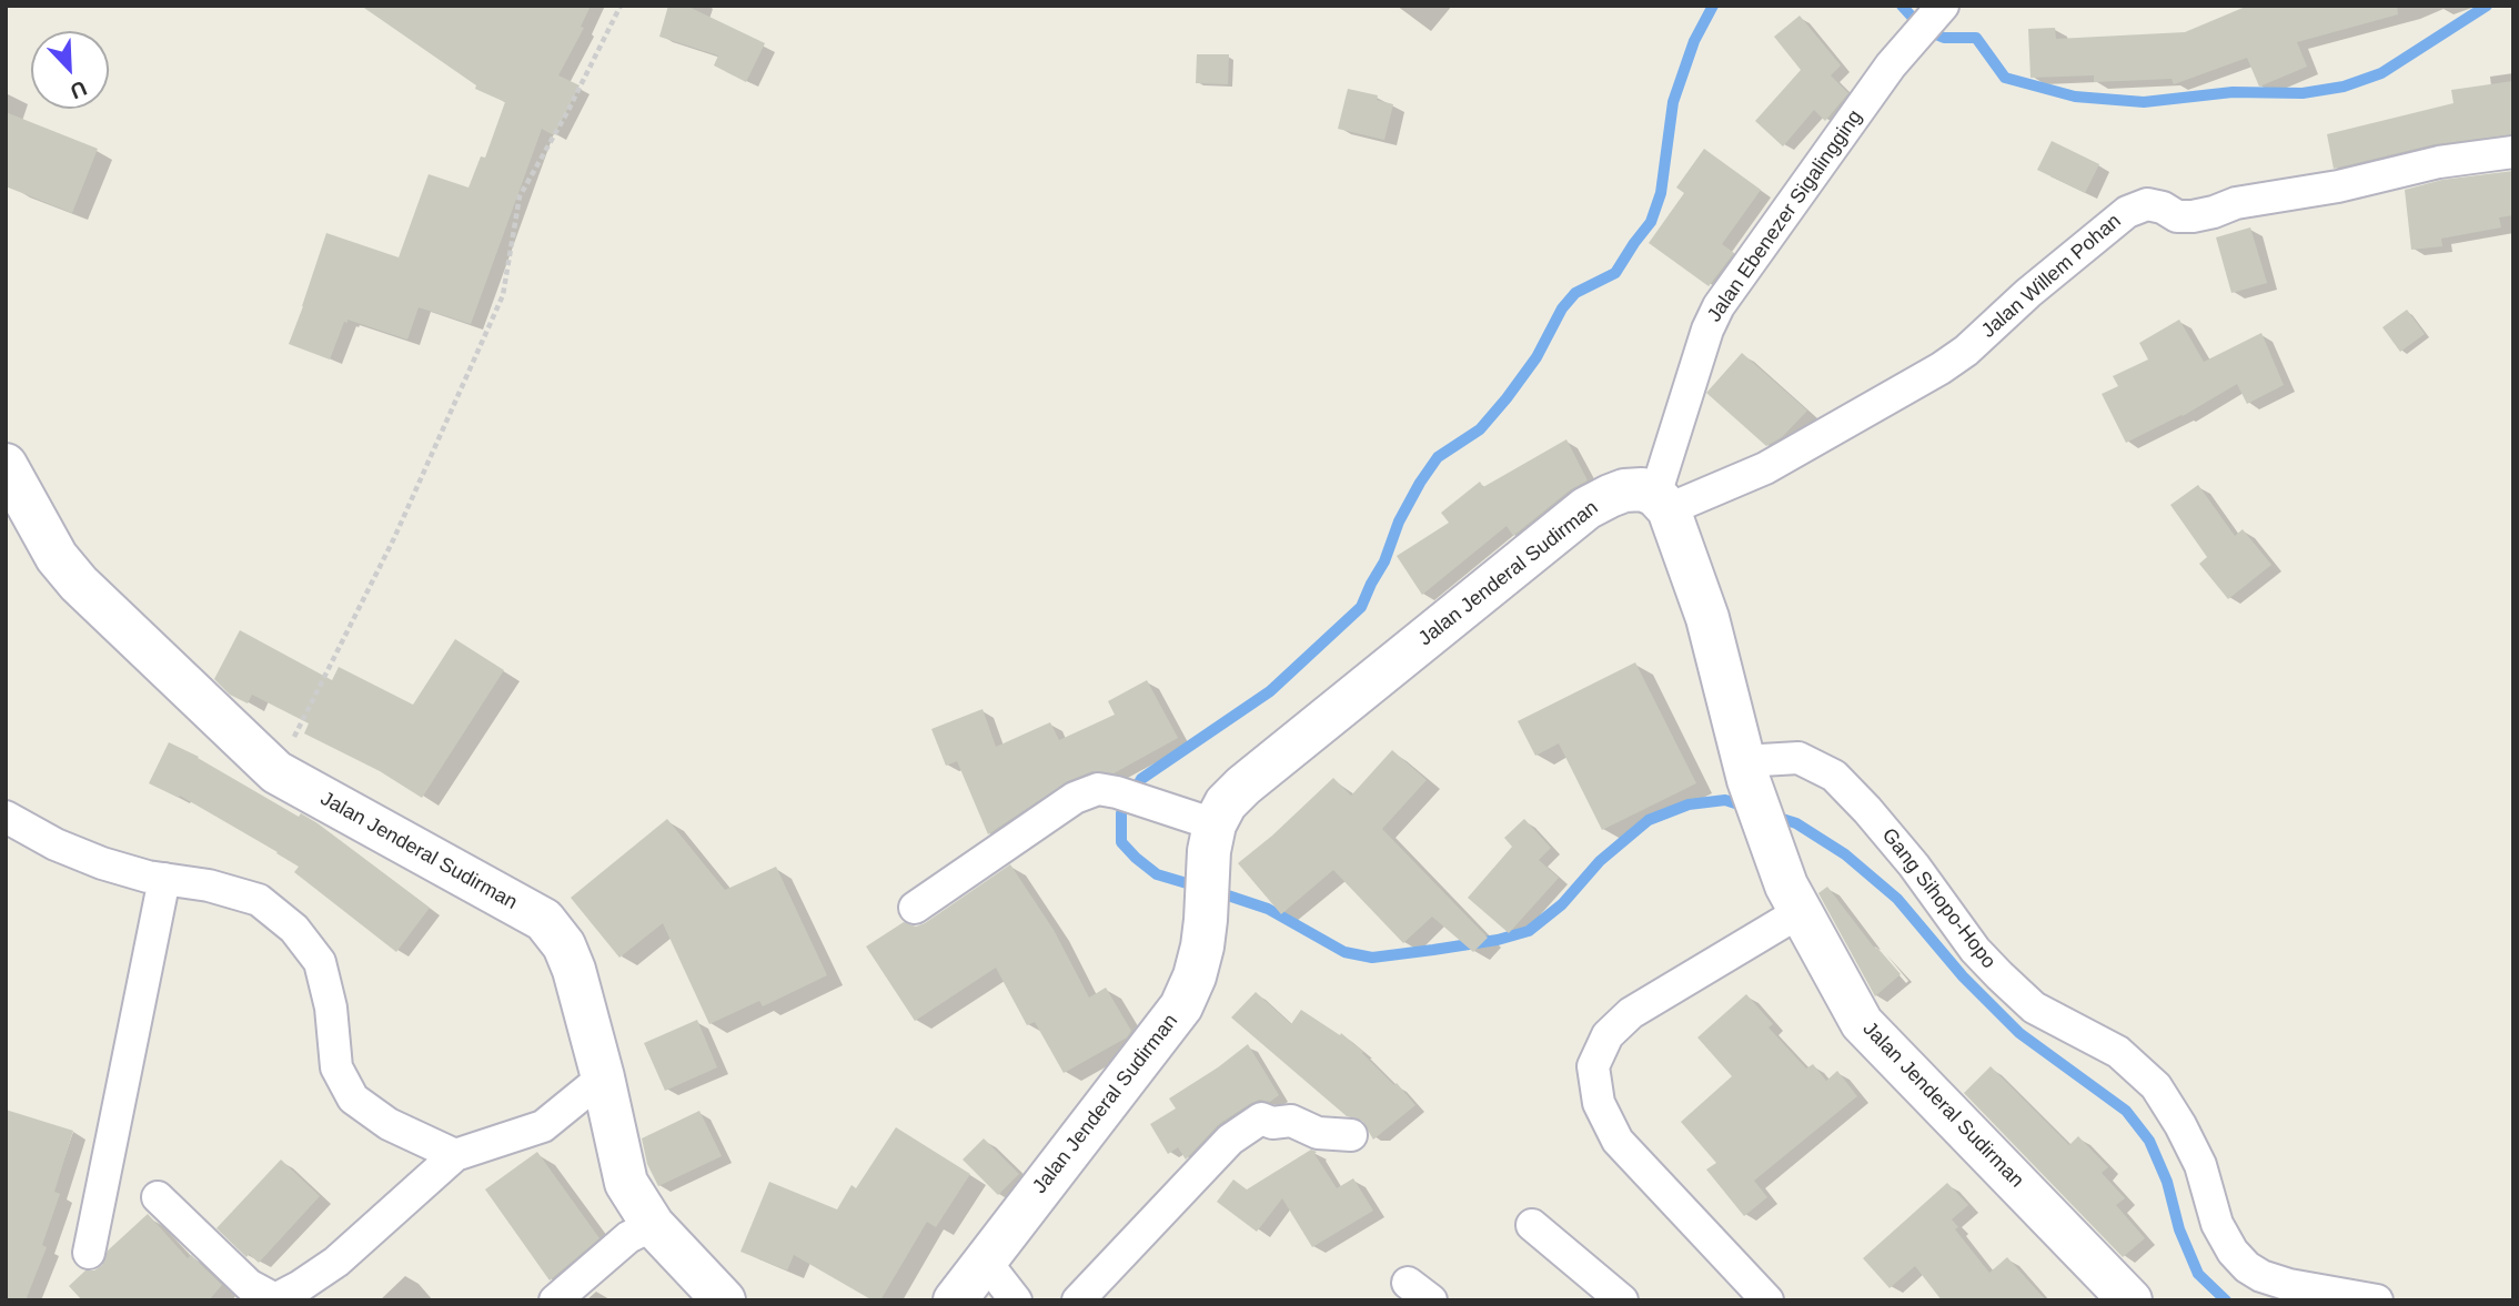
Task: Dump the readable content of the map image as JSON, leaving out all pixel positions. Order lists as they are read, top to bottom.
{
  "streets": {
    "main road": ["Jalan Jenderal Sudirman"],
    "street": ["Jalan Ebenezer Sigalingging", "Jalan Willem Pohan", "Gang Sihopo-Hopo"]
  },
  "crossings": [
    ["Jalan Ebenezer Sigalingging", "Jalan Willem Pohan"],
    ["Jalan Ebenezer Sigalingging", "Jalan Jenderal Sudirman"],
    ["Jalan Willem Pohan", "Jalan Jenderal Sudirman"],
    ["Jalan Jenderal Sudirman", "Gang Sihopo-Hopo"]
  ],
  "north": "bottom right"
}
